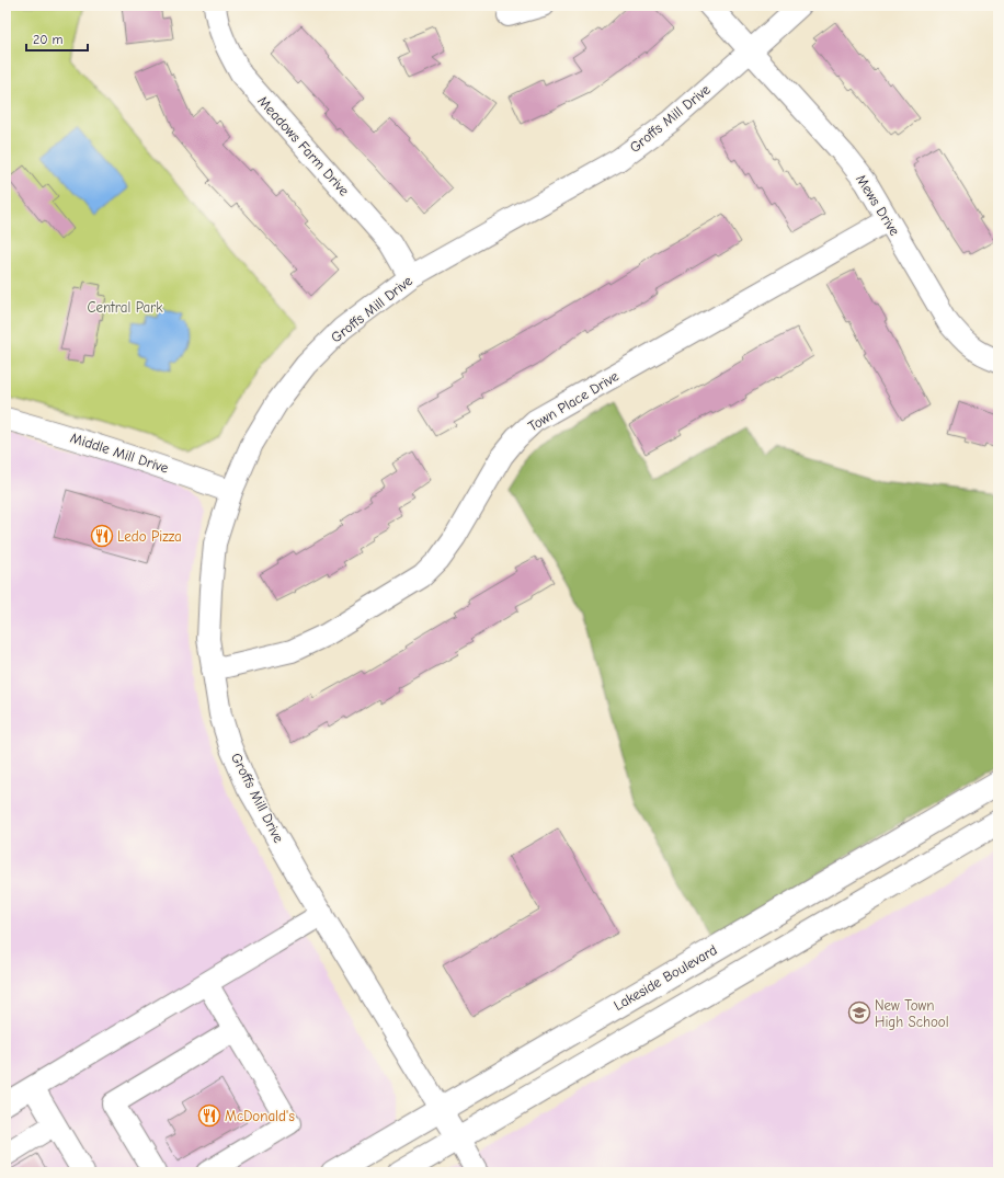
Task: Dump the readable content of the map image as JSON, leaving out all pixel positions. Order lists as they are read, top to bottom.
{
  "streets": {
    "main road": ["Lakeside Boulevard"],
    "street": [
      "Groffs Mill Drive",
      "Meadows Farm Drive",
      "Mews Drive",
      "Town Place Drive",
      "Middle Mill Drive"
    ]
  },
  "crossings": [
    ["Groffs Mill Drive", "Meadows Farm Drive"],
    ["Groffs Mill Drive", "Mews Drive"],
    ["Groffs Mill Drive", "Town Place Drive"],
    ["Groffs Mill Drive", "Middle Mill Drive"],
    ["Groffs Mill Drive", "Lakeside Boulevard"],
    ["Mews Drive", "Town Place Drive"]
  ],
  "parks": ["Central Park"],
  "places": {
    "restaurant": ["Ledo Pizza", "McDonald's"],
    "school or university": ["New Town High School"]
  },
  "scale_bar": "20 m"
}
